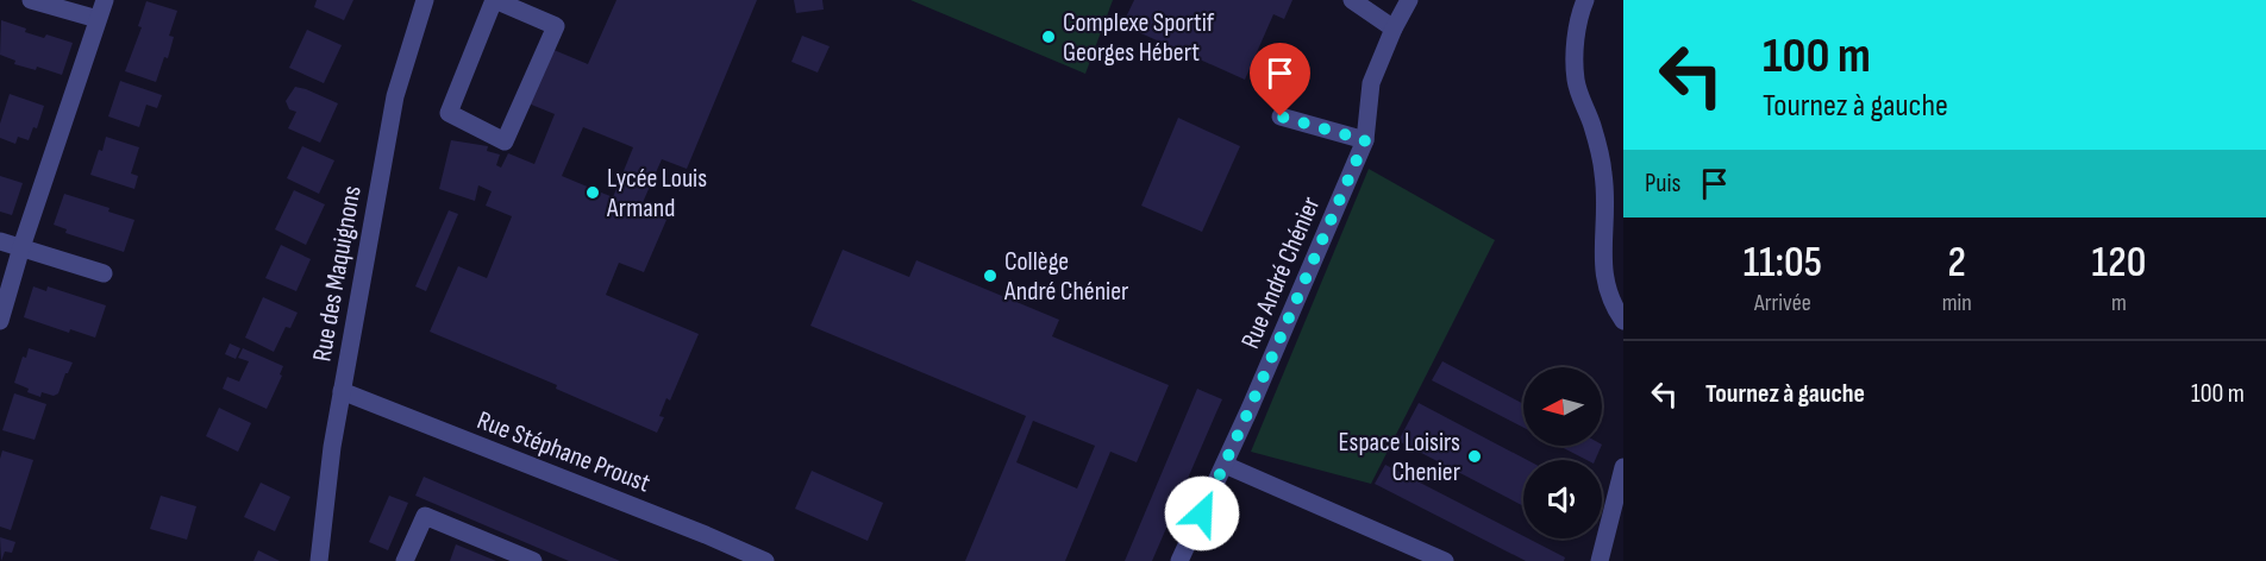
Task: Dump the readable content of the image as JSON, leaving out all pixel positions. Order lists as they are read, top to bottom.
{
  "streets": {
    "street": ["Rue André Chénier", "Rue des Maquignons", "Rue Stéphane Proust"]
  },
  "crossings": [
    ["Rue des Maquignons", "Rue Stéphane Proust"]
  ],
  "places": [
    "Complexe Sportif Georges Hébert",
    "Lycée Louis Armand",
    "Collège André Chénier",
    "Espace Loisirs Chenier"
  ],
  "north": "left",
  "page": {
    "turn": ["100 m", "Tournez à gauche"],
    "then": "Puis",
    "eta": [
      "11:05",
      "Arrivée",
      "2",
      "min",
      "120",
      "m"
    ],
    "list": [
      {
        "name": "Tournez à gauche",
        "value": "100 m"
      }
    ]
  }
}
